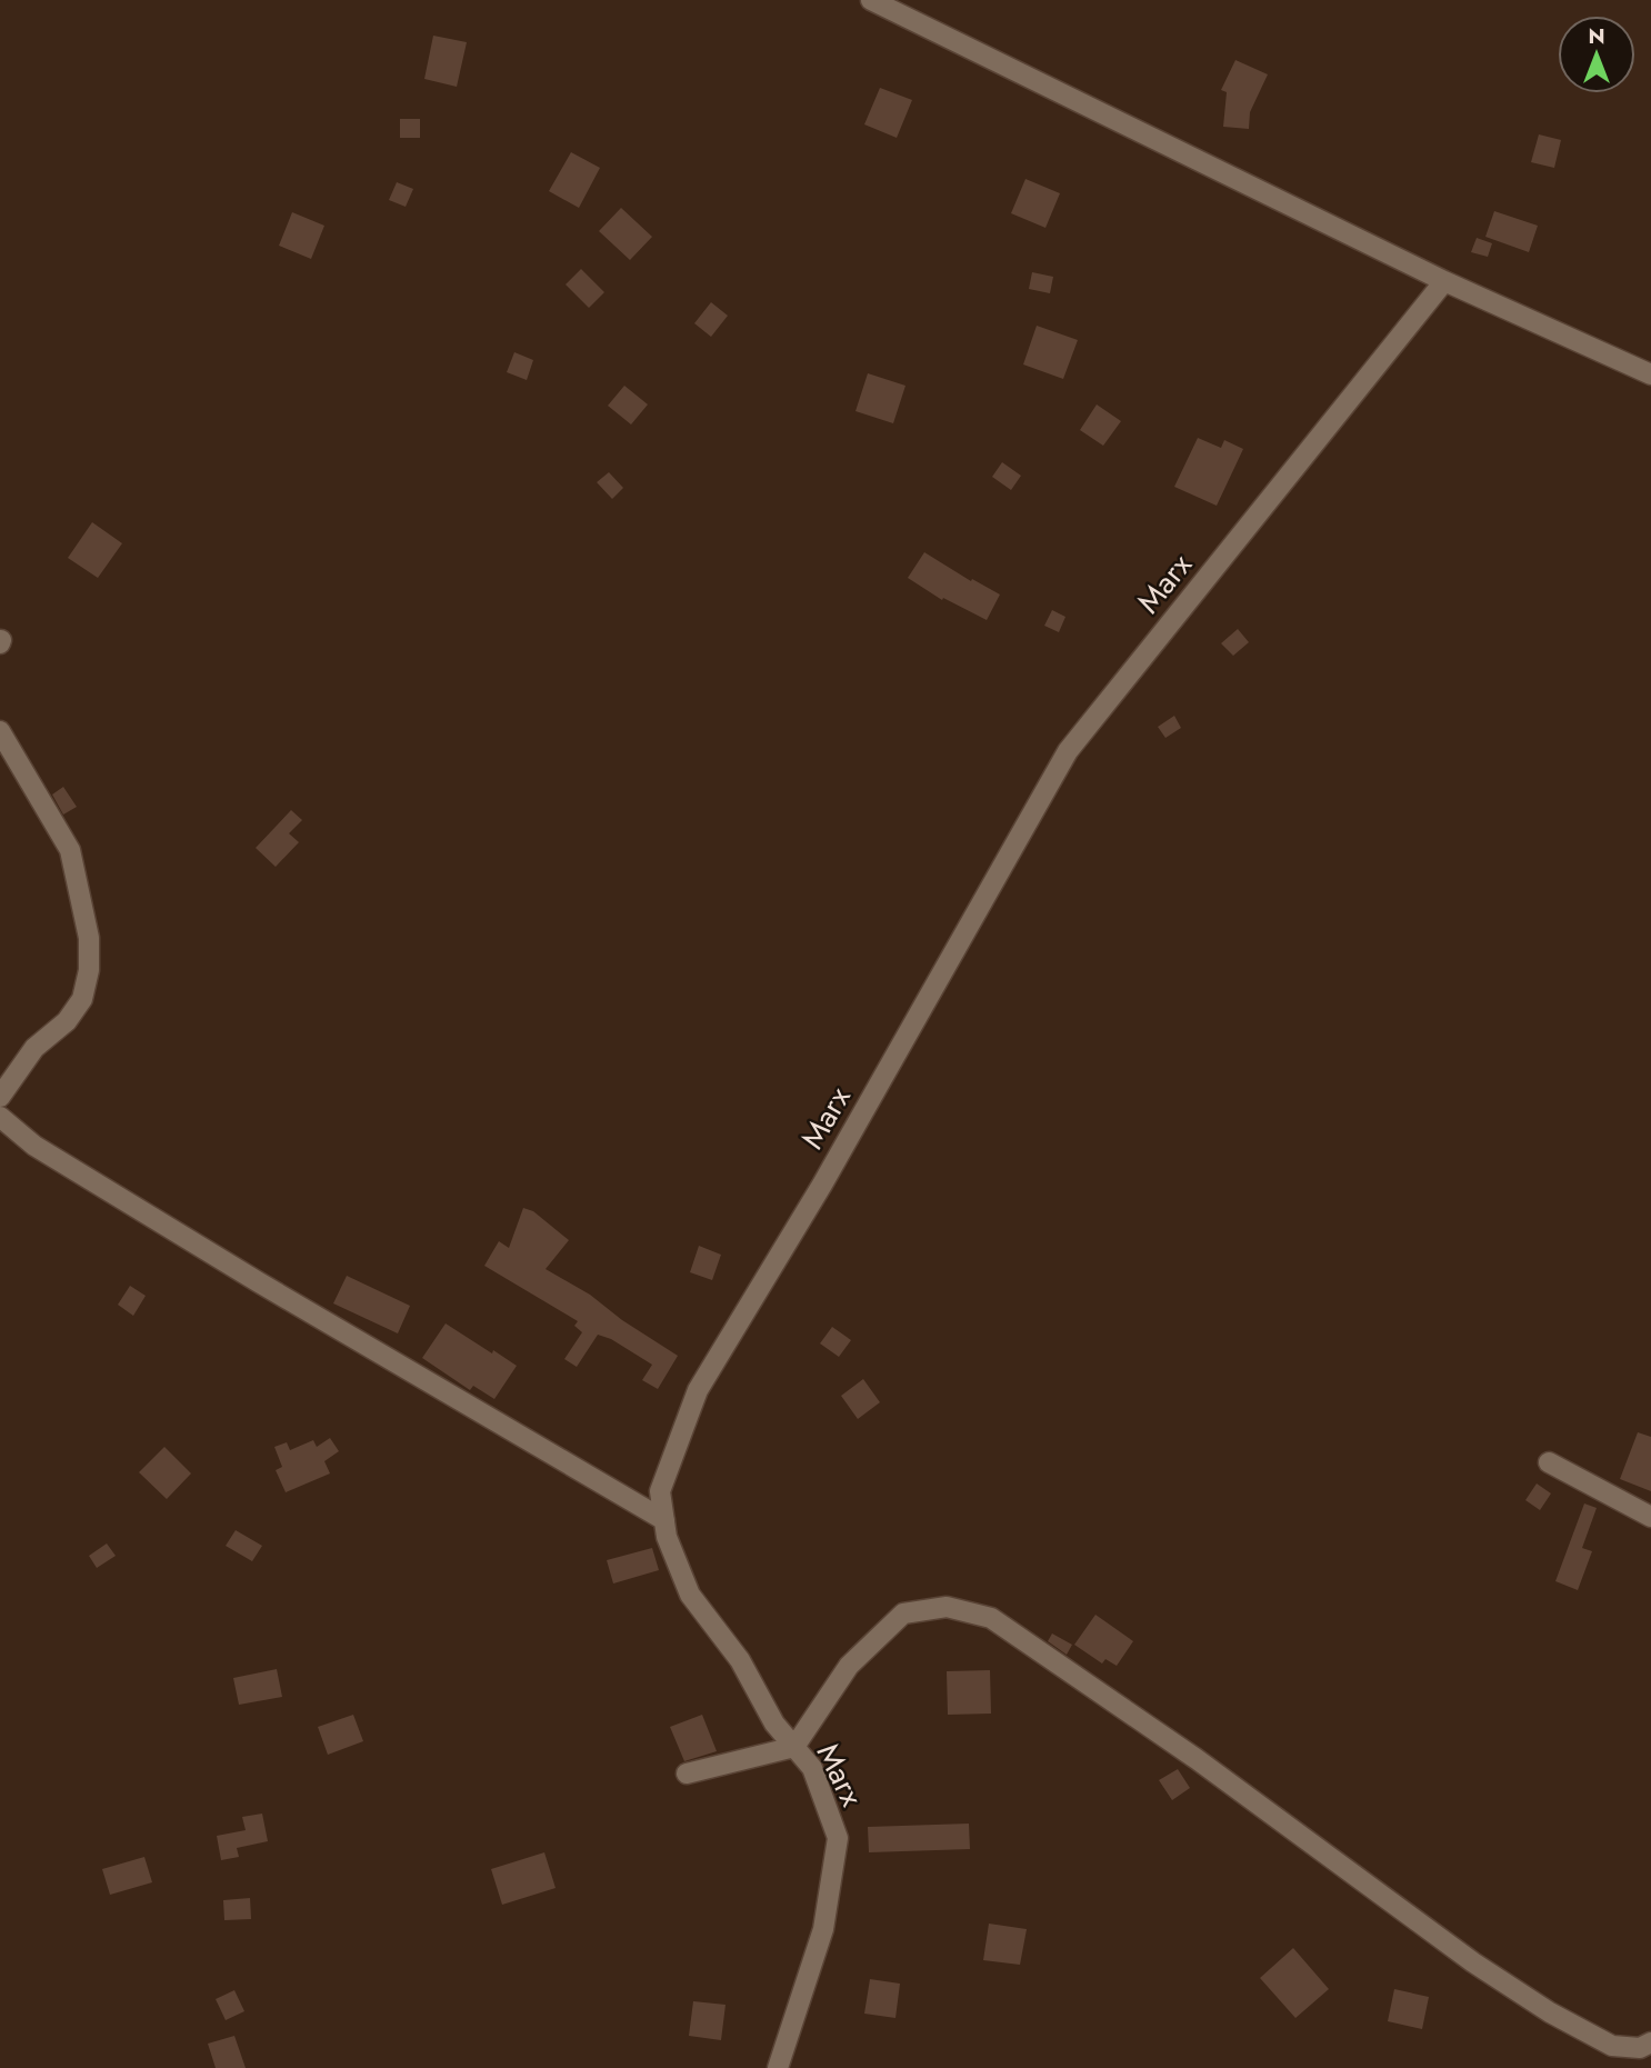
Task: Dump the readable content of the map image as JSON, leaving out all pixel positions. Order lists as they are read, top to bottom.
{
  "streets": {
    "street": ["Marx"]
  },
  "north": "top"
}
